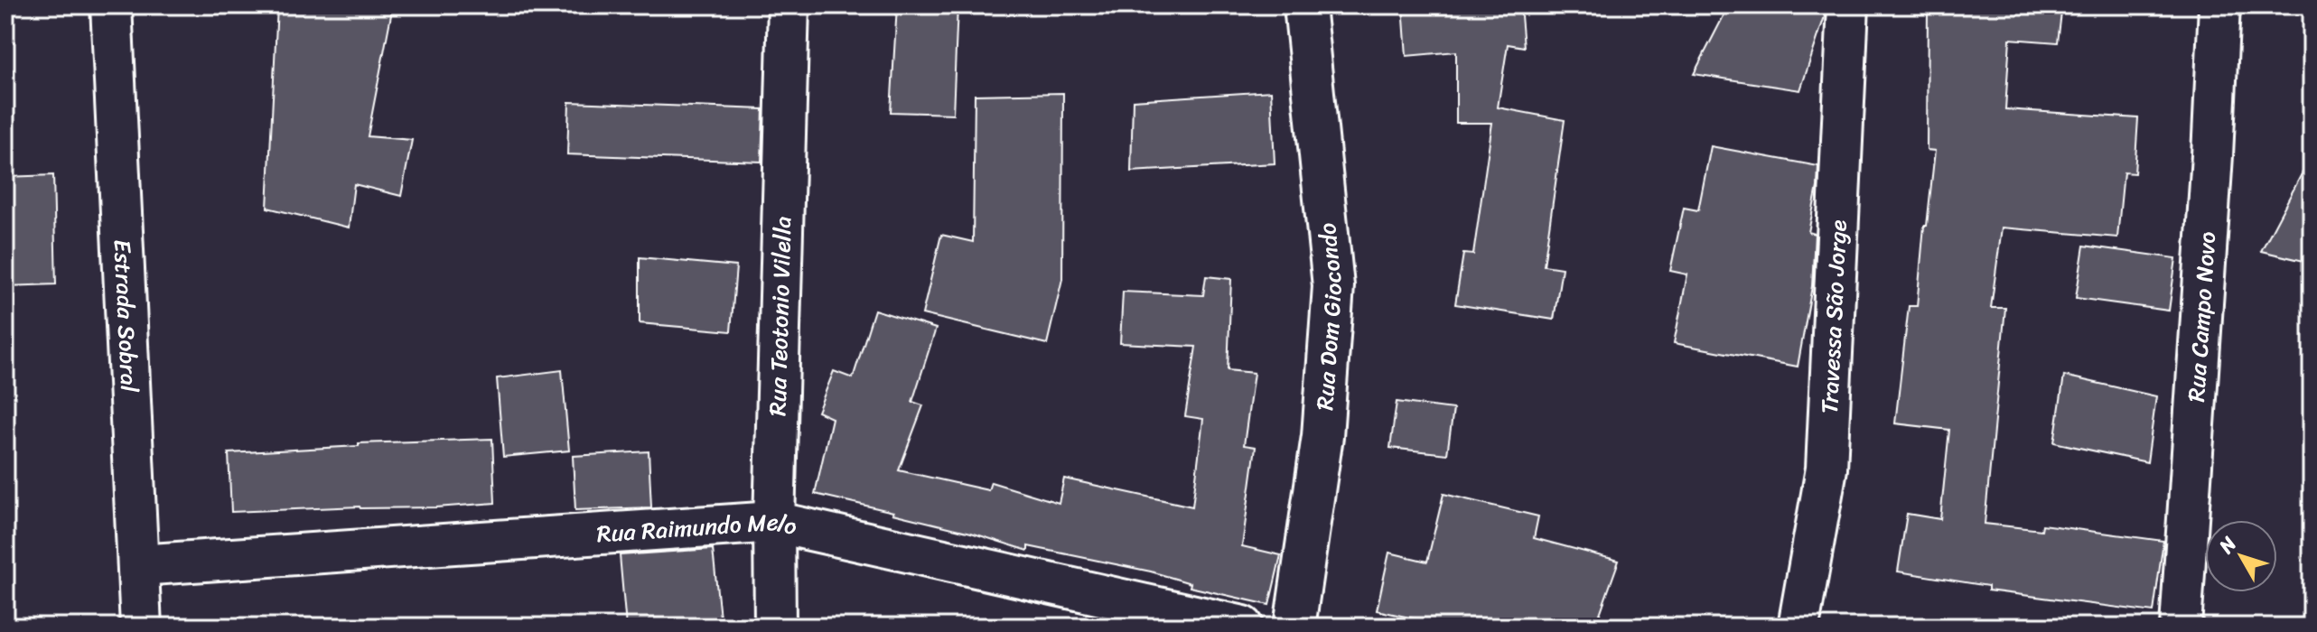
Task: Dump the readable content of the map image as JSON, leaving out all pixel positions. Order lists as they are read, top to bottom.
{
  "streets": {
    "street": [
      "Estrada Sobral",
      "Rua Teotonio Vilella",
      "Rua Campo Novo",
      "Rua Dom Giocondo",
      "Travessa São Jorge",
      "Rua Raimundo Melo"
    ]
  },
  "crossings": [
    ["Estrada Sobral", "Rua Raimundo Melo"],
    ["Rua Teotonio Vilella", "Rua Raimundo Melo"]
  ],
  "north": "top left"
}
